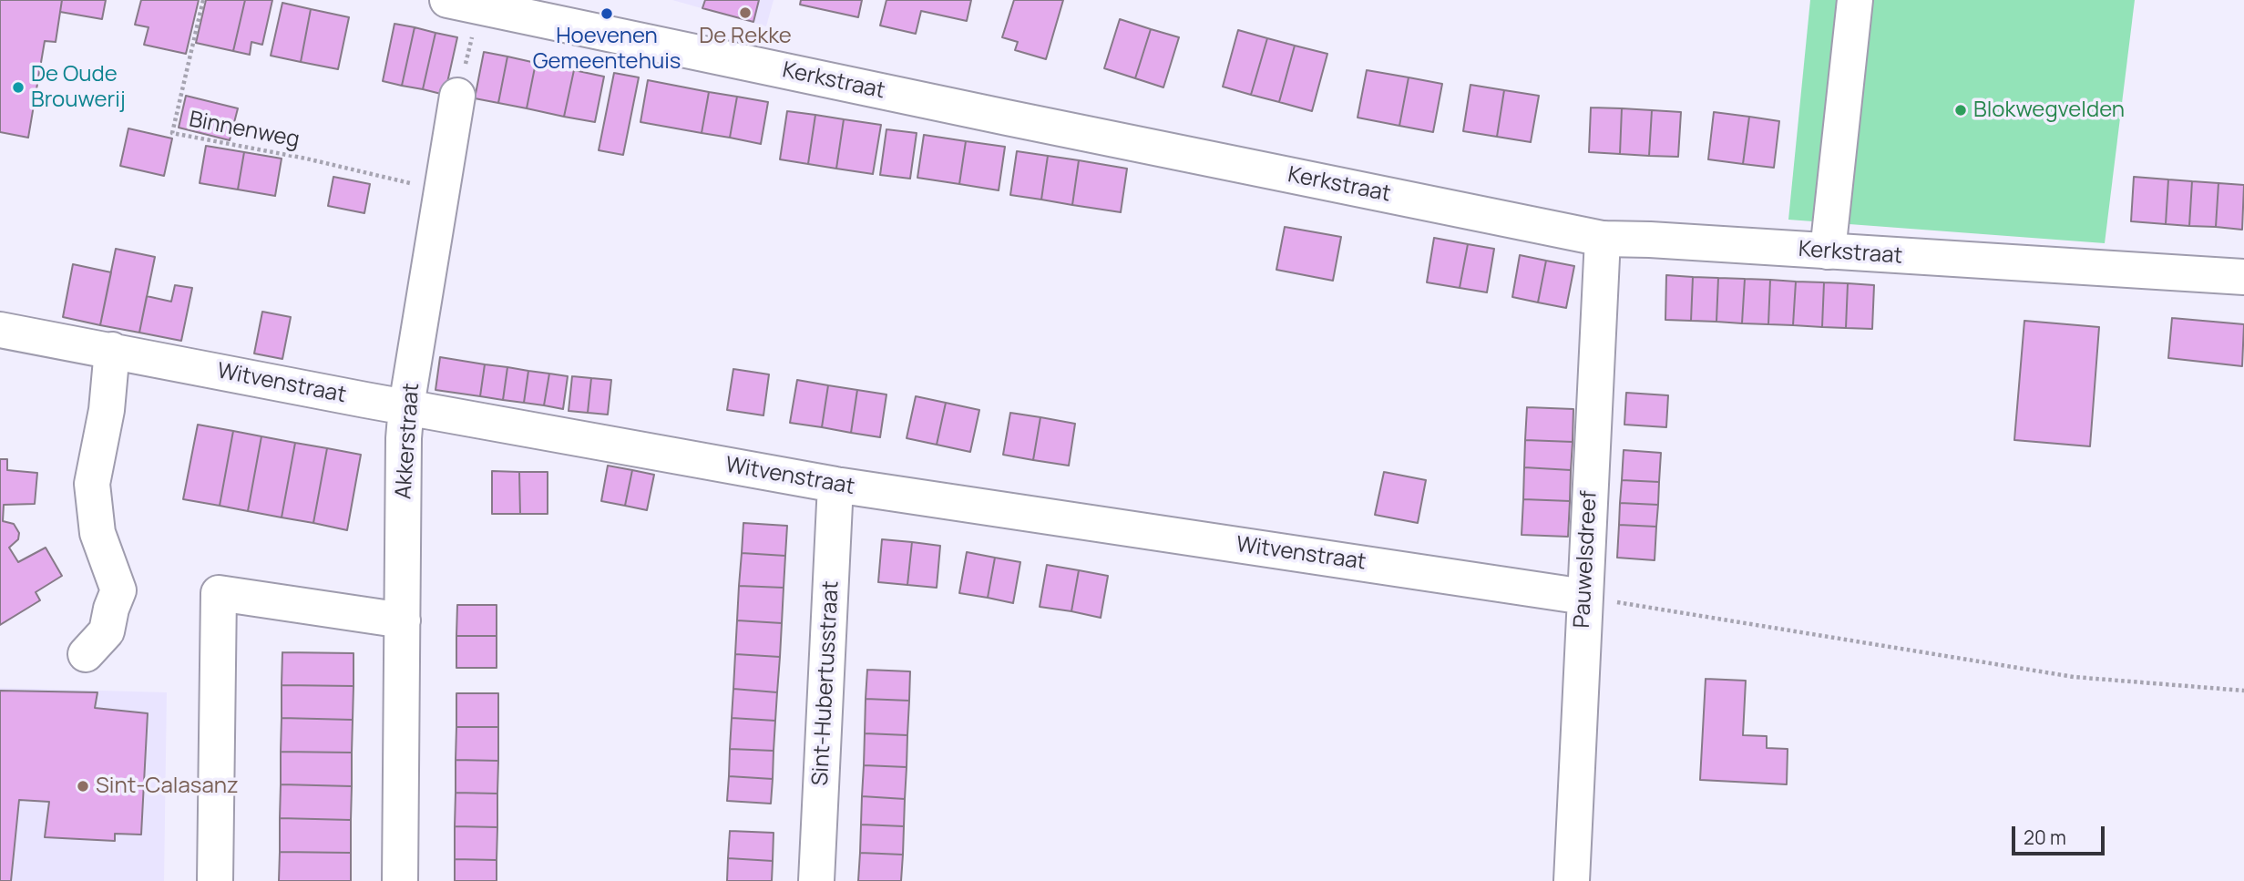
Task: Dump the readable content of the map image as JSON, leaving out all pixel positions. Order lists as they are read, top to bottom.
{
  "streets": {
    "street": [
      "Kerkstraat",
      "Witvenstraat",
      "Akkerstraat",
      "Pauwelsdreef",
      "Sint-Hubertusstraat"
    ],
    "path": ["Binnenweg"]
  },
  "crossings": [
    ["Kerkstraat", "Pauwelsdreef"],
    ["Binnenweg", "Akkerstraat"],
    ["Witvenstraat", "Akkerstraat"],
    ["Witvenstraat", "Pauwelsdreef"],
    ["Witvenstraat", "Sint-Hubertusstraat"]
  ],
  "places": [
    "De Rekke",
    "Hoevenen Gemeentehuis",
    "De Oude Brouwerij",
    "Blokwegvelden",
    "Sint-Calasanz"
  ],
  "scale_bar": "20 m"
}
